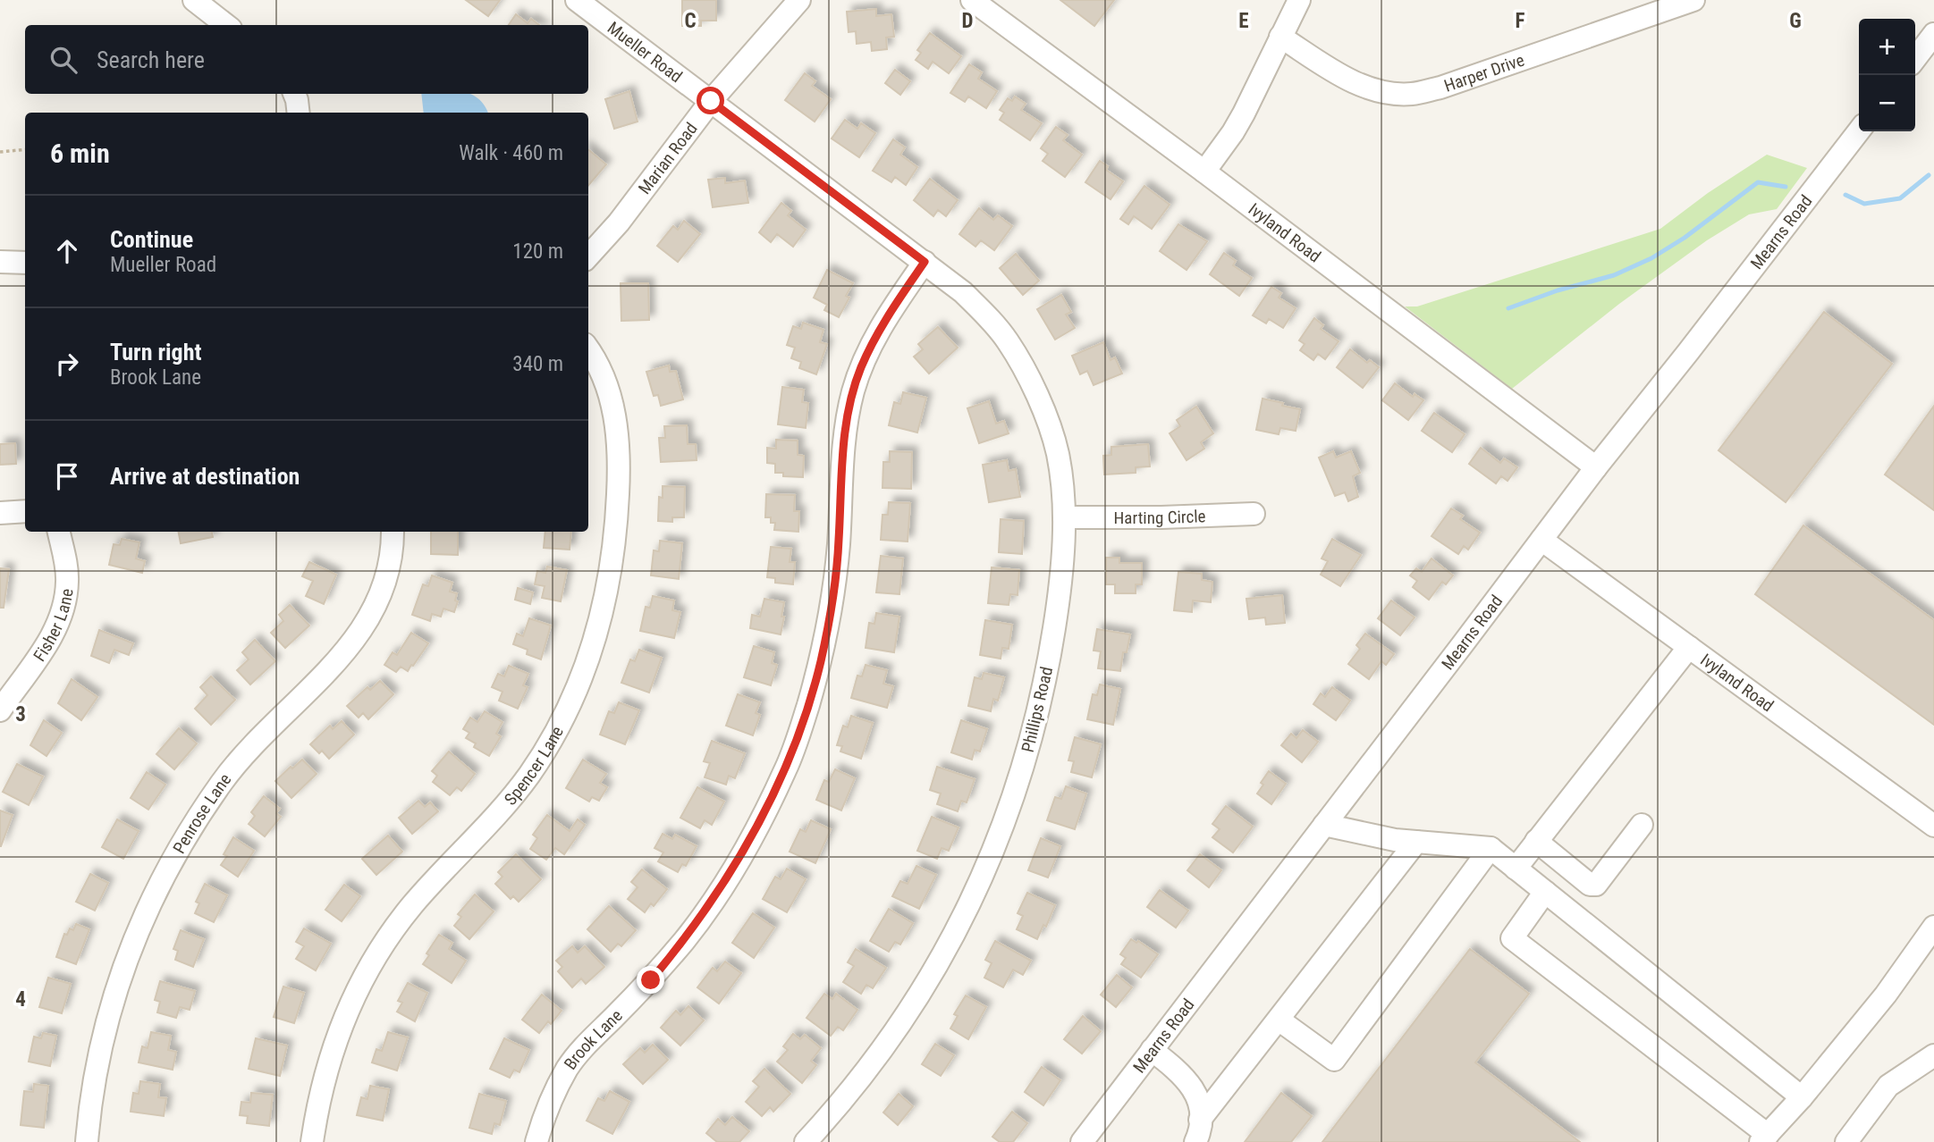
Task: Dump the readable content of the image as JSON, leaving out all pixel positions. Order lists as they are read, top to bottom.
{
  "streets": {
    "street": [
      "Mueller Road",
      "Harper Drive",
      "Marian Road",
      "Mearns Road",
      "Ivyland Road",
      "Harting Circle",
      "Fisher Lane",
      "Phillips Road",
      "Spencer Lane",
      "Penrose Lane",
      "Brook Lane"
    ]
  },
  "crossings": [
    ["Mueller Road", "Marian Road"],
    ["Mueller Road", "Phillips Road"],
    ["Mueller Road", "Brook Lane"],
    ["Mearns Road", "Ivyland Road"],
    ["Harting Circle", "Phillips Road"],
    ["Phillips Road", "Brook Lane"]
  ],
  "page": {
    "map_buttons": ["+", "−"],
    "search": "Search here",
    "heading": ["6 min", "Walk · 460 m"],
    "list": [
      ["Continue", "Mueller Road", "120 m"],
      ["Turn right", "Brook Lane", "340 m"],
      "Arrive at destination"
    ]
  },
  "grid": {
    "columns": [
      "C",
      "D",
      "E",
      "F",
      "G"
    ],
    "rows": ["3", "4"]
  }
}
